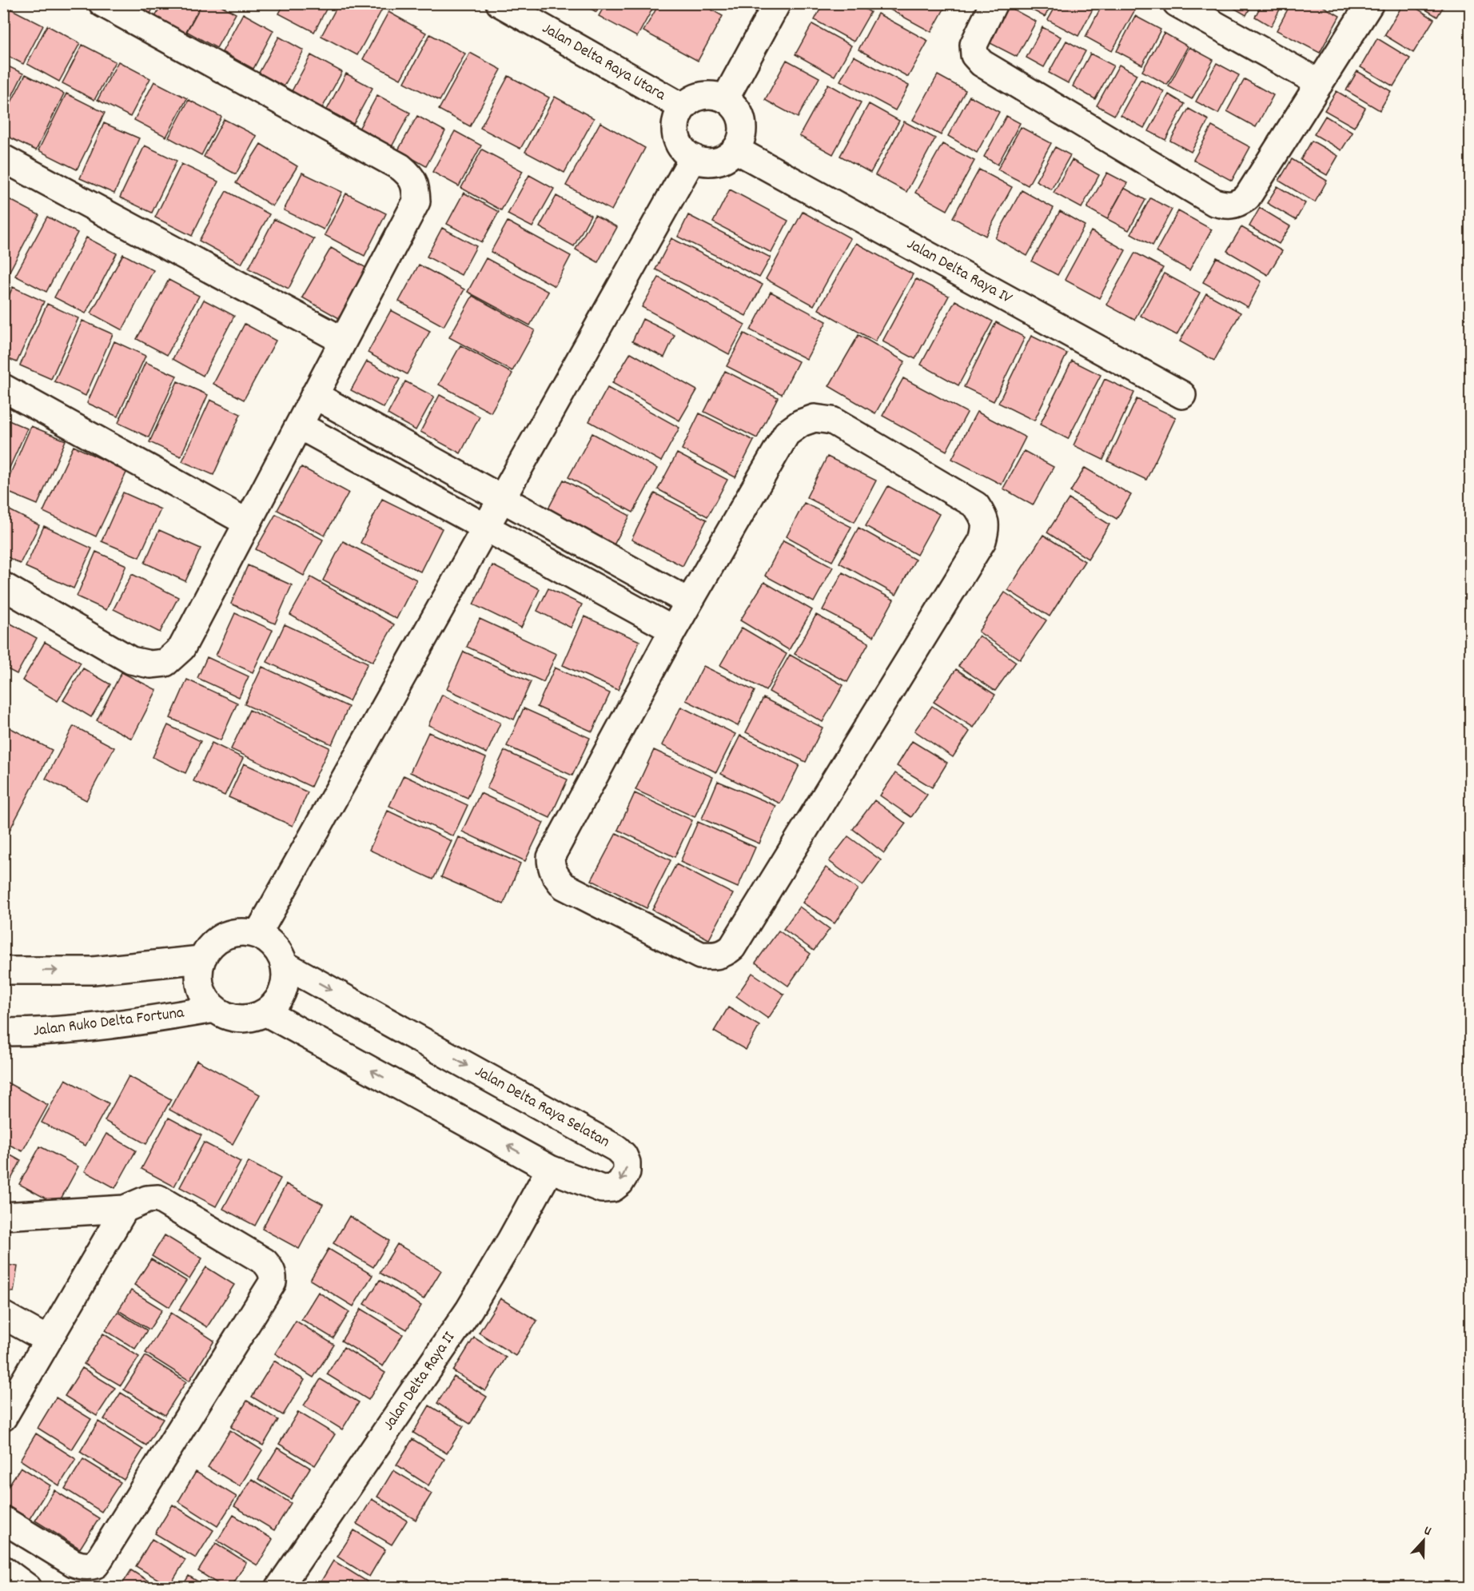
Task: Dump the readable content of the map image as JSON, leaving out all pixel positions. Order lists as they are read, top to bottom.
{
  "streets": {
    "street": [
      "Jalan Delta Raya Utara",
      "Jalan Delta Raya IV",
      "Jalan Ruko Delta Fortuna",
      "Jalan Delta Raya Selatan",
      "Jalan Delta Raya II"
    ]
  },
  "crossings": [
    ["Jalan Delta Raya Utara", "Jalan Delta Raya IV"],
    ["Jalan Ruko Delta Fortuna", "Jalan Delta Raya Selatan"],
    ["Jalan Delta Raya Selatan", "Jalan Delta Raya II"]
  ],
  "north": "top"
}
